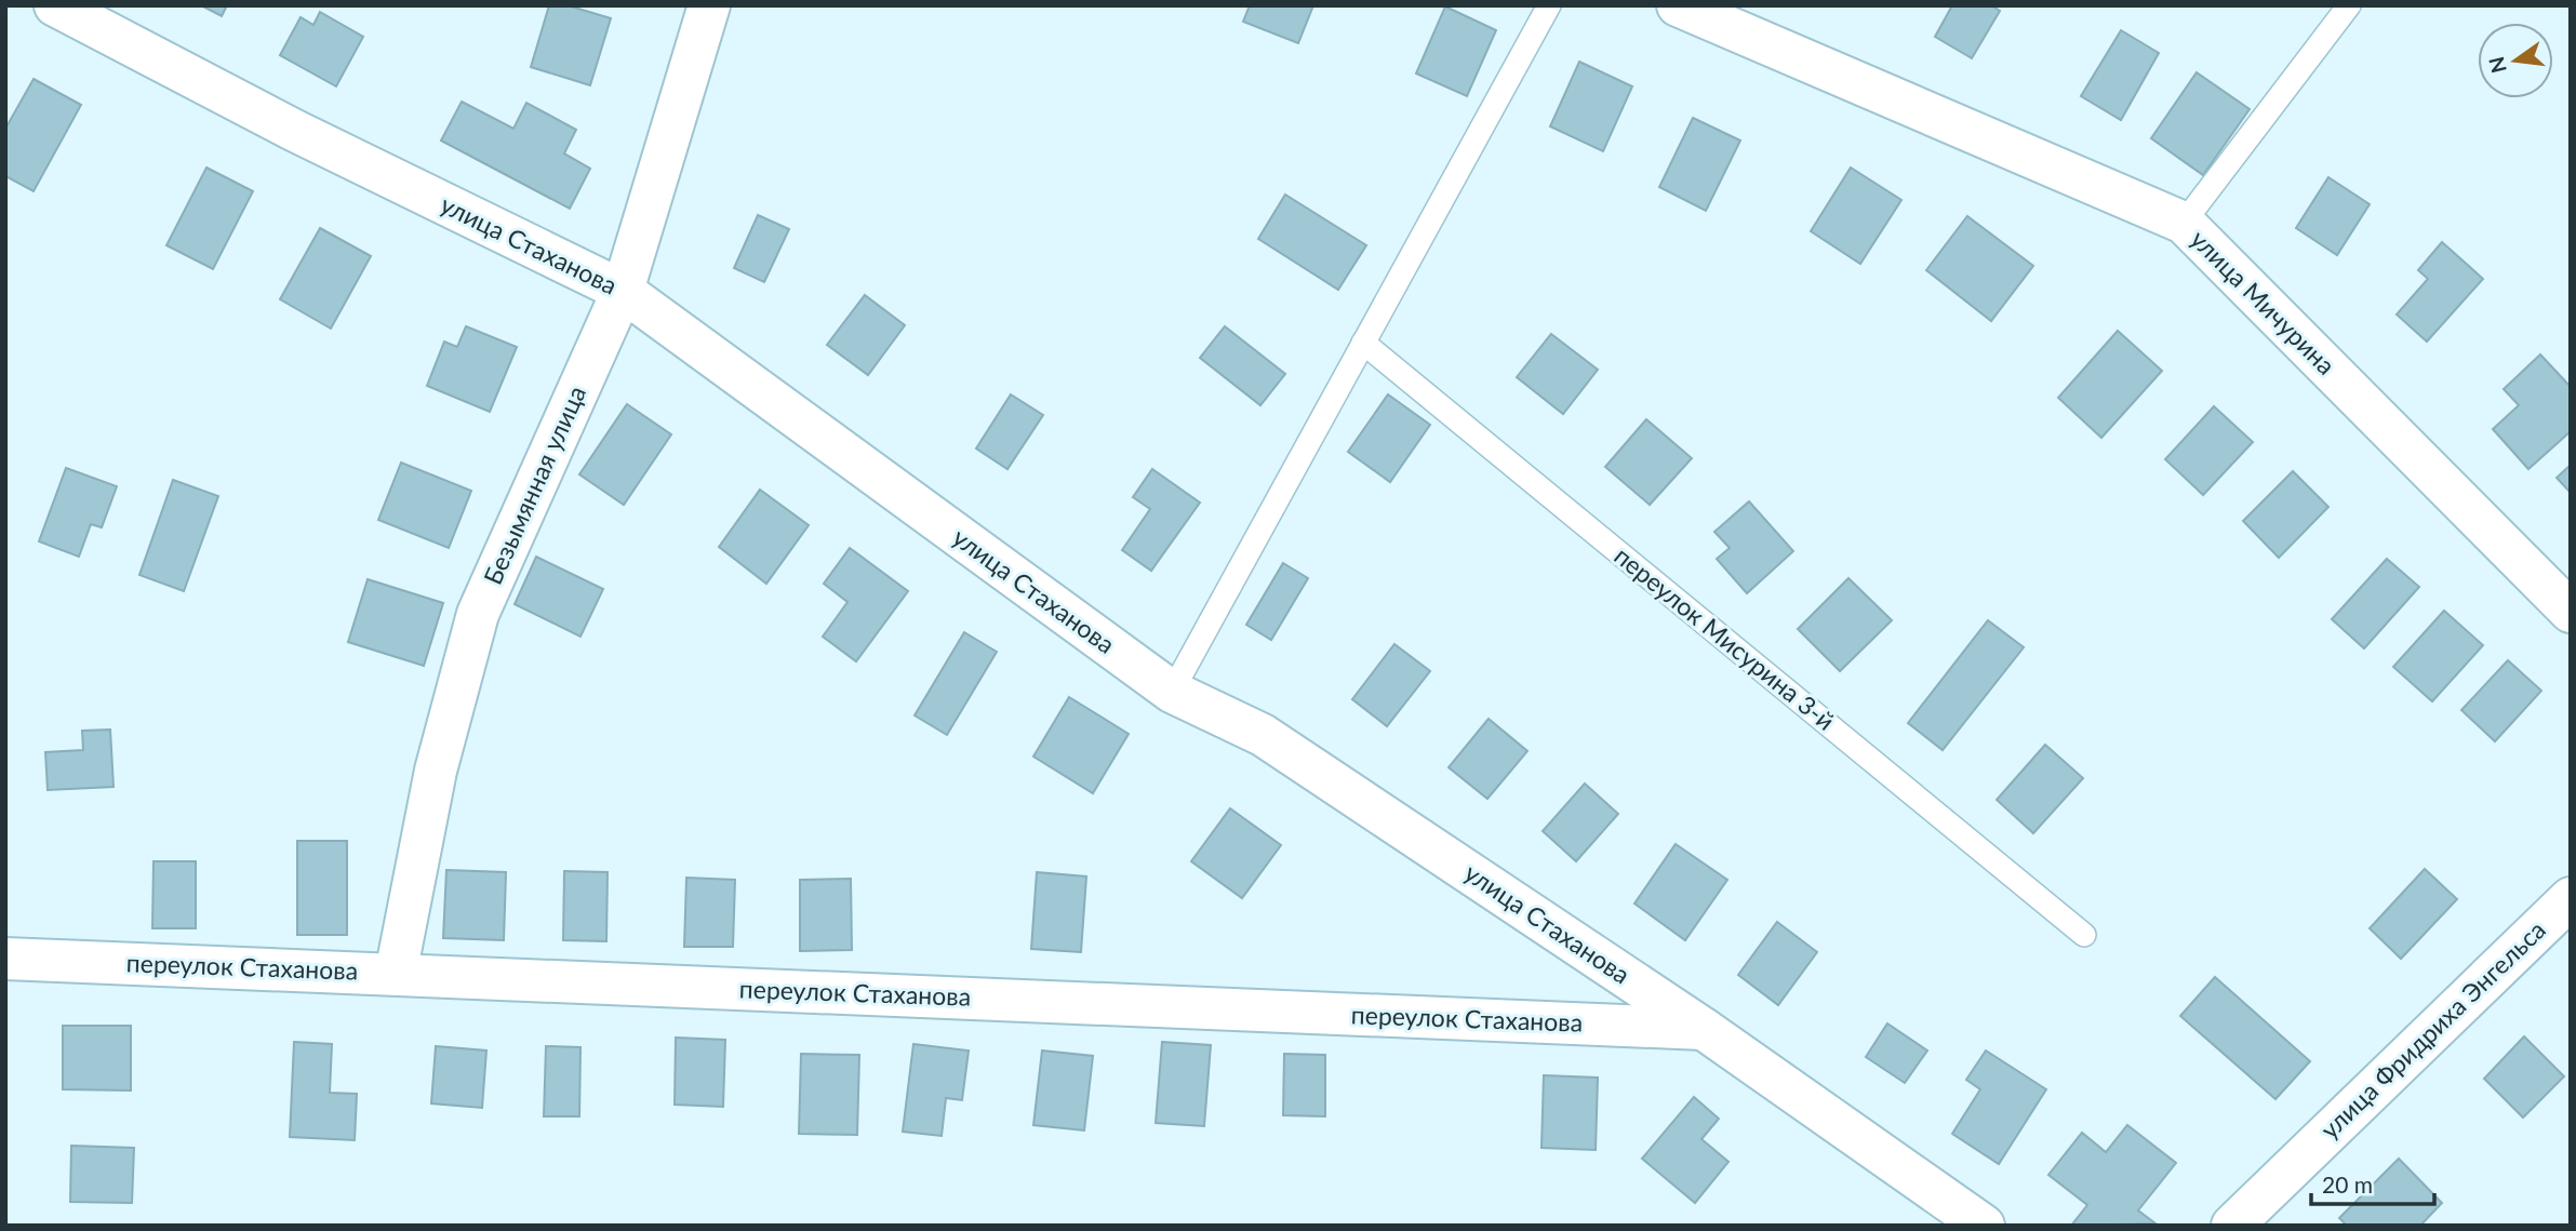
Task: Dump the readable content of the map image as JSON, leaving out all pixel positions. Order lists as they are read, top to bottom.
{
  "streets": {
    "street": [
      "улица Стаханова",
      "улица Мичурина",
      "Безымянная улица",
      "переулок Стаханова",
      "улица Фридриха Энгельса"
    ],
    "lane": ["переулок Мисурина 3-й"]
  },
  "crossings": [
    ["улица Стаханова", "Безымянная улица"],
    ["улица Стаханова", "переулок Стаханова"],
    ["Безымянная улица", "переулок Стаханова"]
  ],
  "scale_bar": "20 m",
  "north": "left"
}
